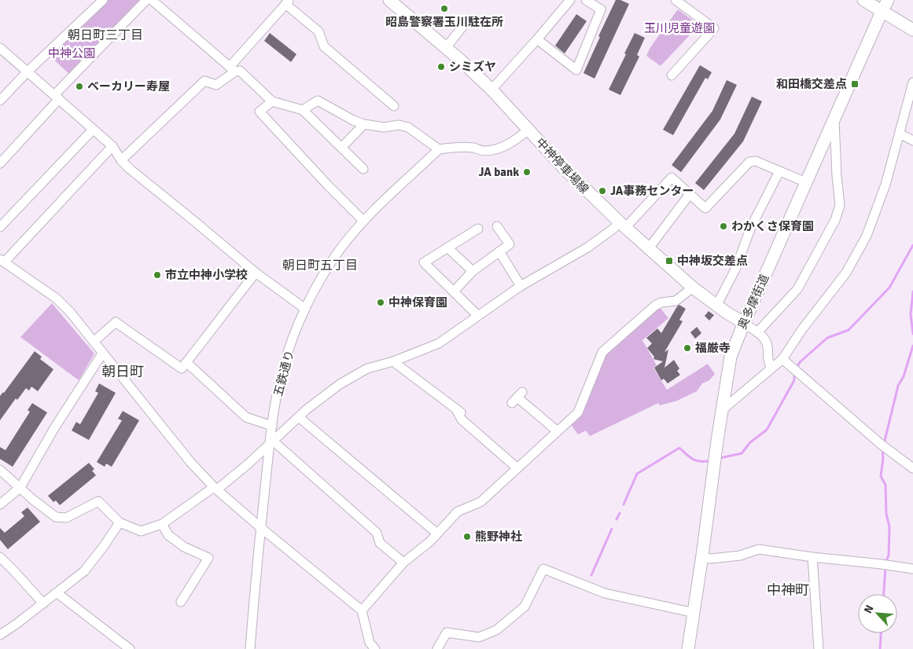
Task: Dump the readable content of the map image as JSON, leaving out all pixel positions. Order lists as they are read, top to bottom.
{
  "streets": {
    "main road": ["中神停車場線", "奥多摩街道"],
    "street": ["五鉄通り"]
  },
  "crossings": [
    ["中神停車場線", "奥多摩街道"]
  ],
  "districts": [
    "朝日町三丁目",
    "朝日町五丁目",
    "朝日町",
    "中神町"
  ],
  "parks": ["玉川児童遊園", "中神公園"],
  "places": {
    "other": [
      "昭島警察署玉川駐在所",
      "シミズヤ",
      "ベーカリー寿屋",
      "JA bank",
      "JA事務センター",
      "わかくさ保育園",
      "市立中神小学校",
      "中神保育園",
      "福厳寺",
      "熊野神社"
    ],
    "transit": ["和田橋交差点", "中神坂交差点"]
  },
  "north": "top left"
}
